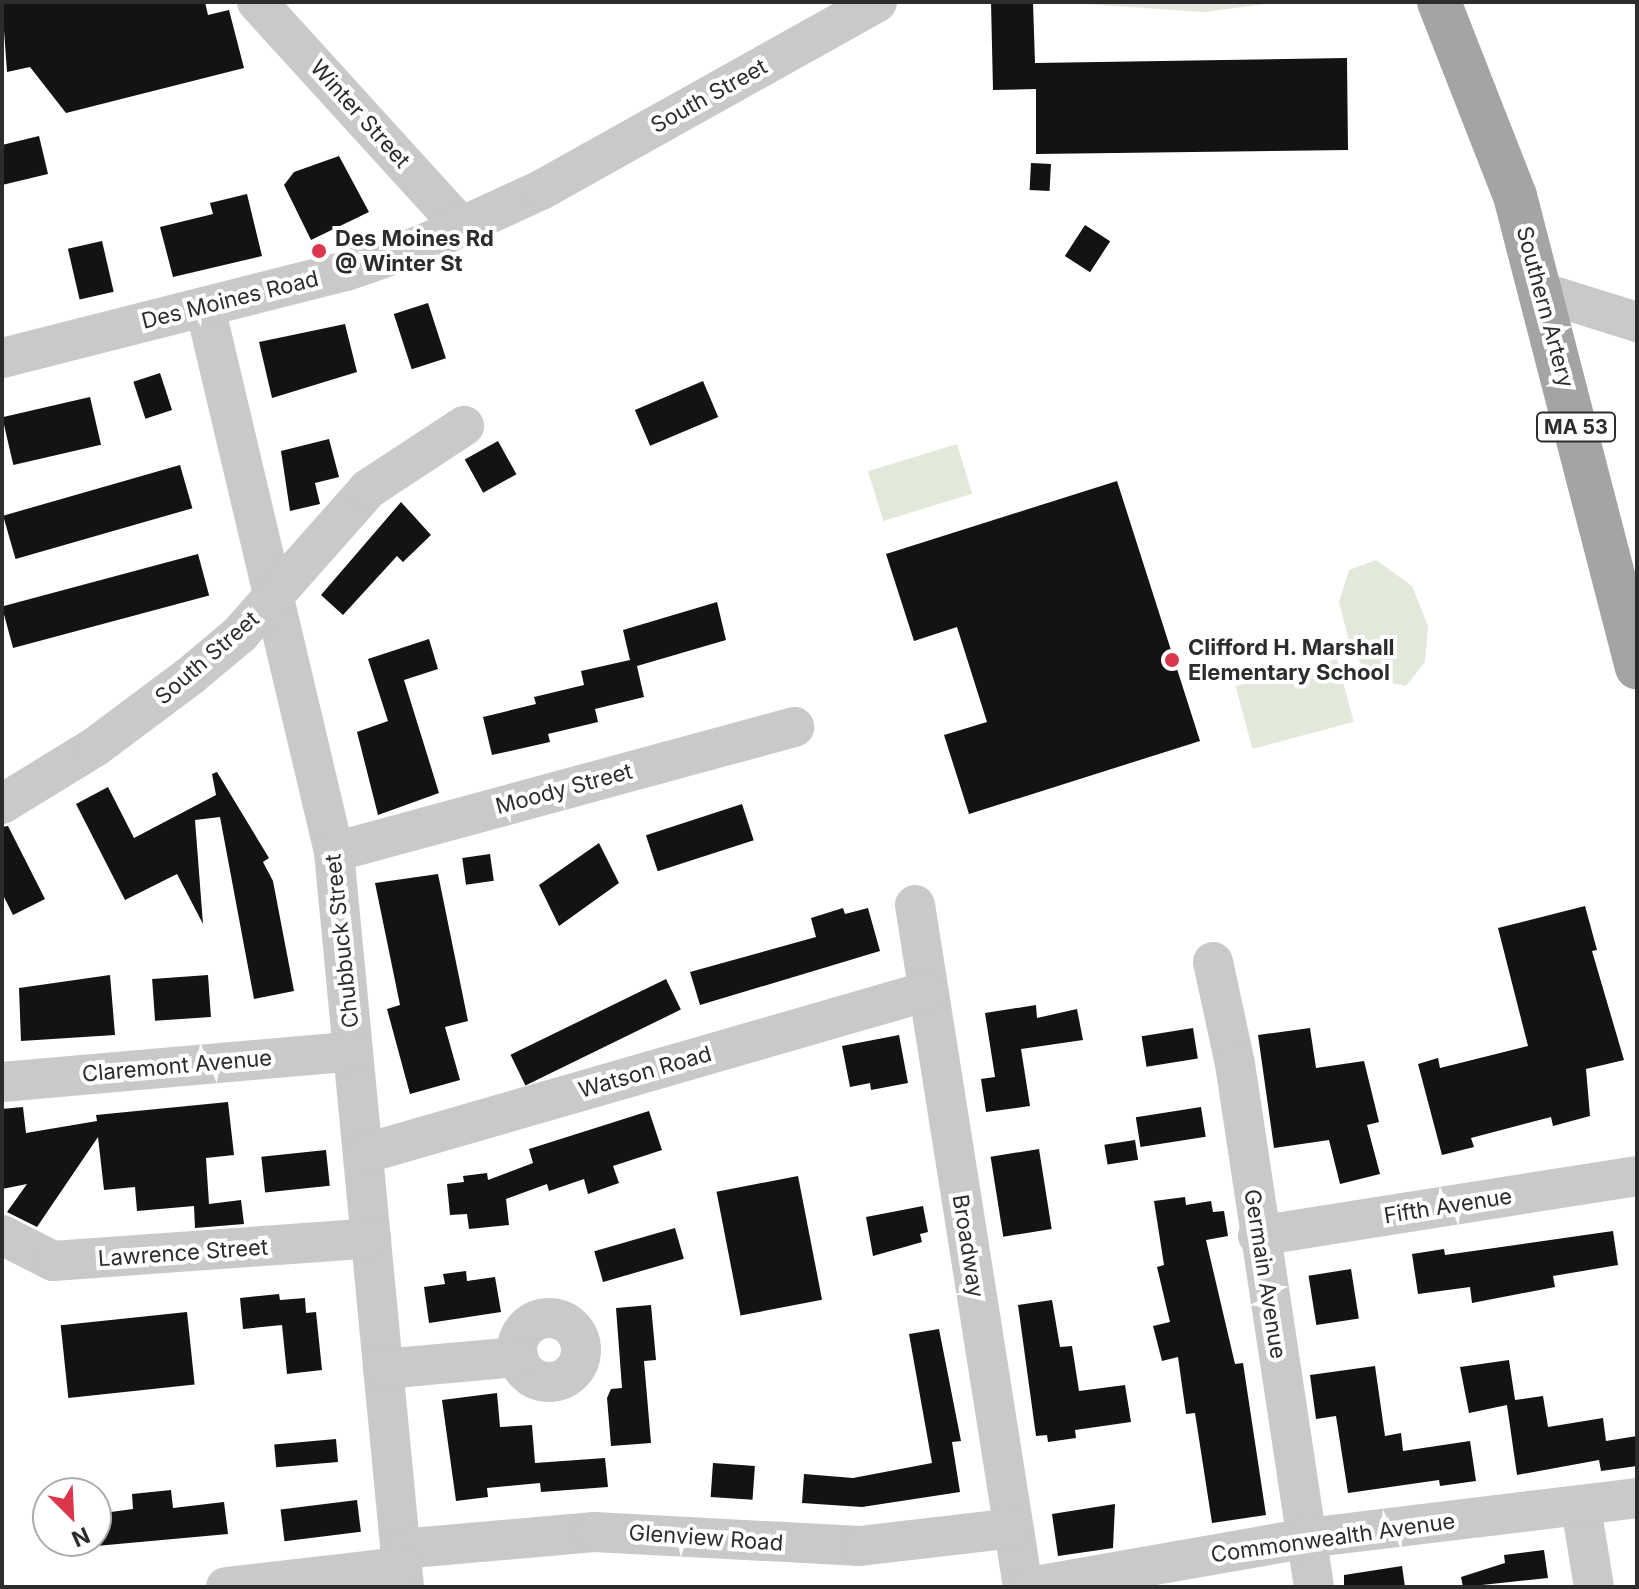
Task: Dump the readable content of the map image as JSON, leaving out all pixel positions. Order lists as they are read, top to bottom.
{
  "streets": {
    "main road": ["Southern Artery", "MA 53"],
    "street": [
      "South Street",
      "Winter Street",
      "Des Moines Road",
      "Moody Street",
      "Chubbuck Street",
      "Claremont Avenue",
      "Watson Road",
      "Fifth Avenue",
      "Broadway",
      "Lawrence Street",
      "Germain Avenue",
      "Glenview Road",
      "Commonwealth Avenue"
    ]
  },
  "crossings": [
    ["South Street", "Des Moines Road"],
    ["South Street", "Chubbuck Street"],
    ["Winter Street", "Des Moines Road"],
    ["Des Moines Road", "Chubbuck Street"],
    ["Moody Street", "Chubbuck Street"],
    ["Chubbuck Street", "Claremont Avenue"],
    ["Chubbuck Street", "Watson Road"],
    ["Chubbuck Street", "Lawrence Street"],
    ["Chubbuck Street", "Glenview Road"],
    ["Watson Road", "Broadway"],
    ["Fifth Avenue", "Germain Avenue"],
    ["Broadway", "Glenview Road"],
    ["Germain Avenue", "Commonwealth Avenue"]
  ],
  "places": ["Des Moines Rd @ Winter St", "Clifford H. Marshall Elementary School"],
  "north": "bottom right"
}
